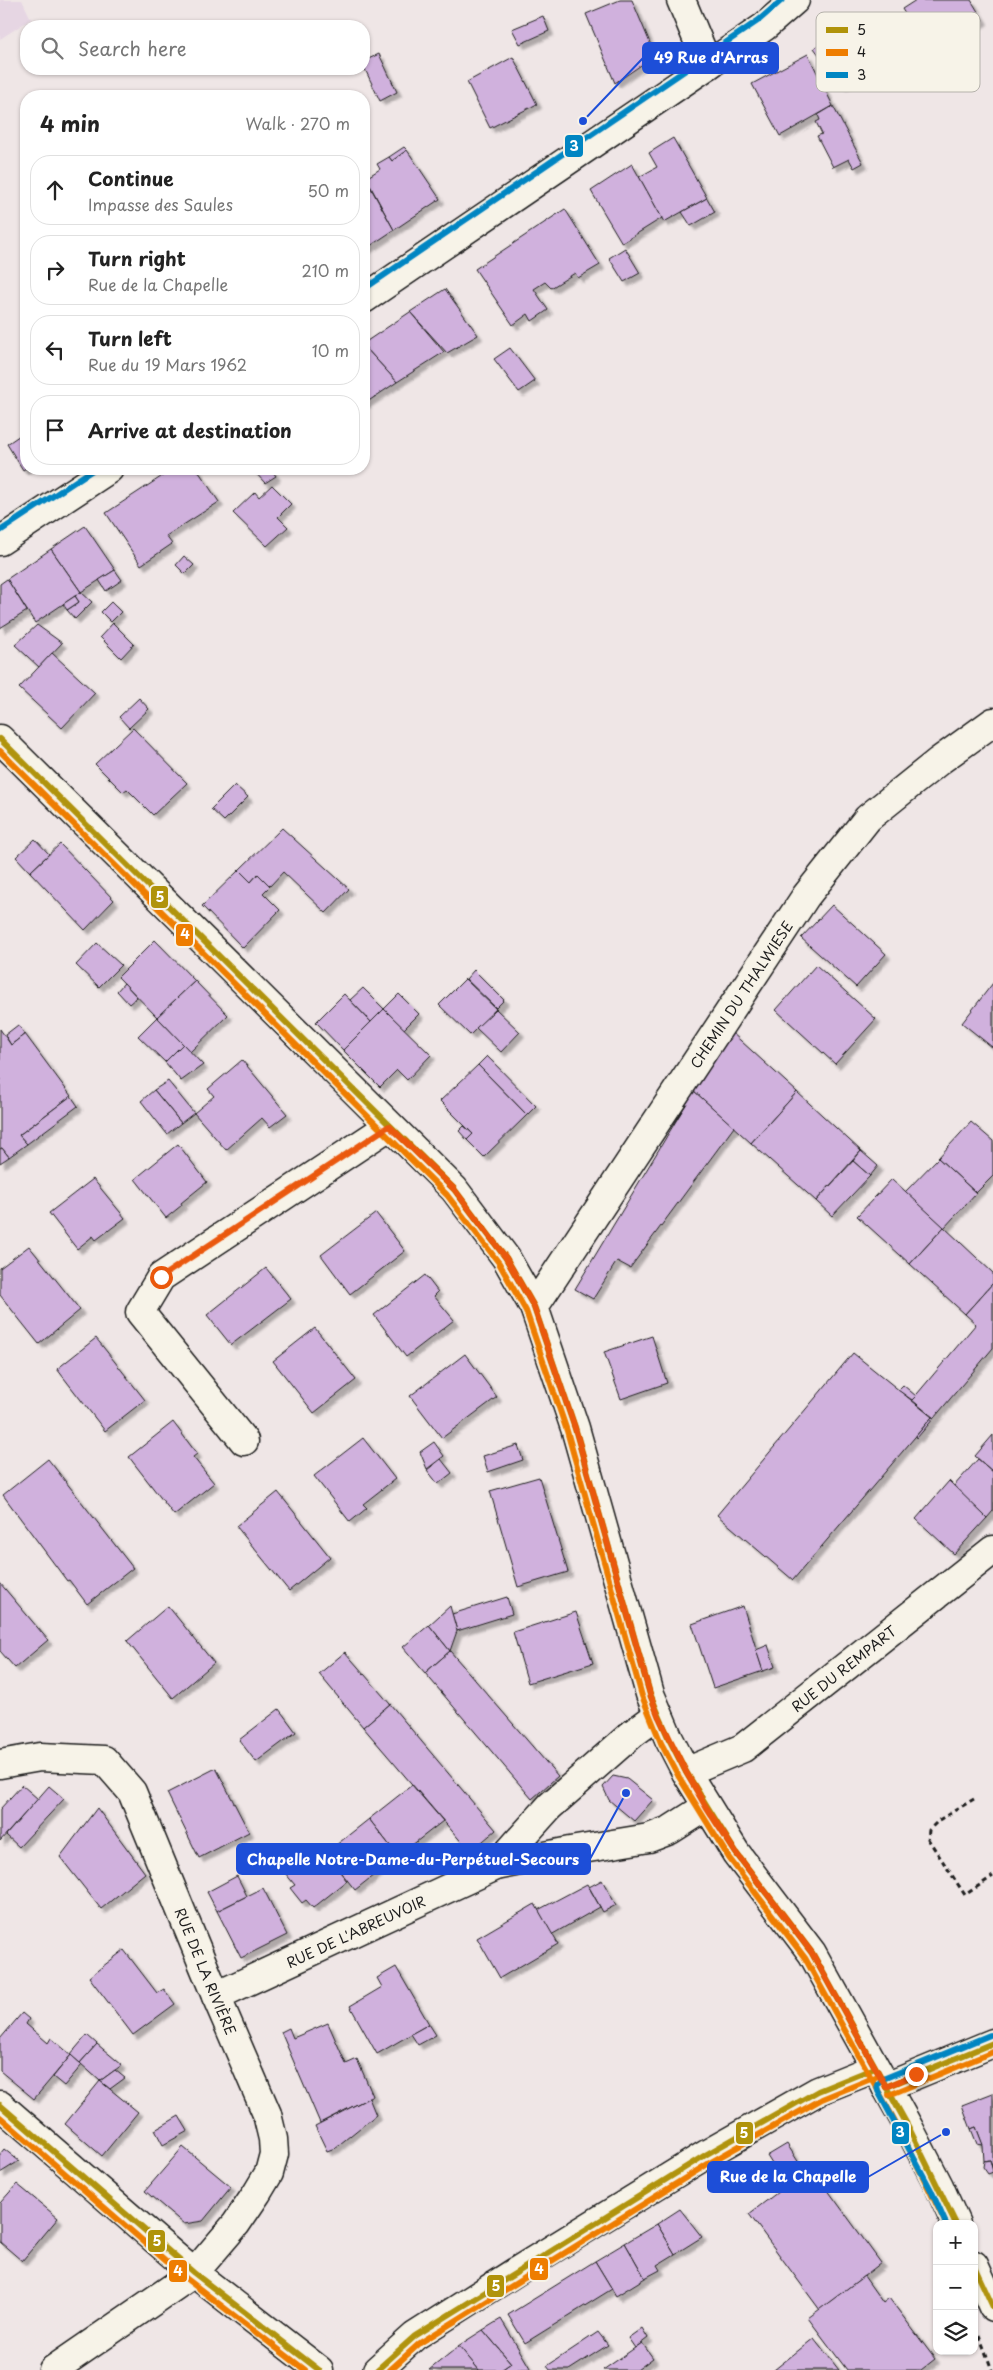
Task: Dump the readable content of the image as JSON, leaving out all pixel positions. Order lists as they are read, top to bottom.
{
  "streets": {
    "street": [
      "CHEMIN DU THALWIESE",
      "RUE DU REMPART",
      "RUE DE L'ABREUVOIR",
      "RUE DE LA RIVIÈRE"
    ]
  },
  "crossings": [
    ["RUE DE L'ABREUVOIR", "RUE DE LA RIVIÈRE"]
  ],
  "places": ["49 Rue d'Arras", "Chapelle Notre-Dame-du-Perpétuel-Secours", "Rue de la Chapelle"],
  "lines": ["transit line 3", "transit line 5", "transit line 4"],
  "legend": ["5", "4", "3"],
  "page": {
    "search": "Search here",
    "heading": ["4 min", "Walk · 270 m"],
    "list": [
      ["Continue", "Impasse des Saules", "50 m"],
      ["Turn right", "Rue de la Chapelle", "210 m"],
      ["Turn left", "Rue du 19 Mars 1962", "10 m"],
      "Arrive at destination"
    ],
    "map_buttons": ["+", "−"]
  }
}
